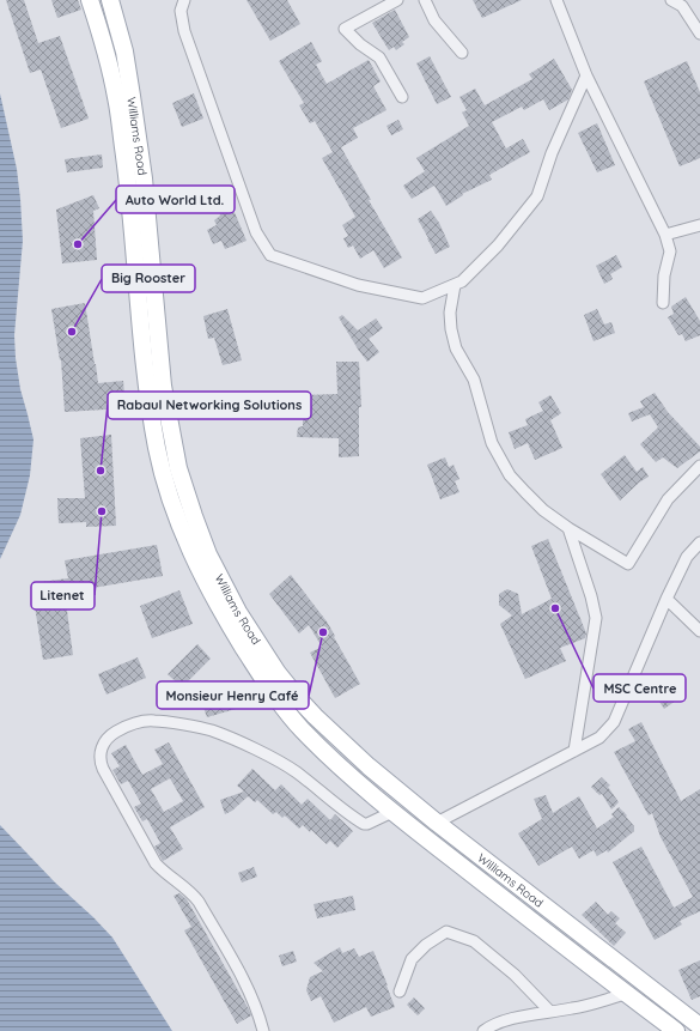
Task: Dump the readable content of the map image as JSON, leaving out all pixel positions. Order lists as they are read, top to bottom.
{
  "streets": {
    "main road": ["Williams Road"]
  },
  "places": [
    "Auto World Ltd.",
    "Big Rooster",
    "Rabaul Networking Solutions",
    "Litenet",
    "MSC Centre",
    "Monsieur Henry Café"
  ]
}
